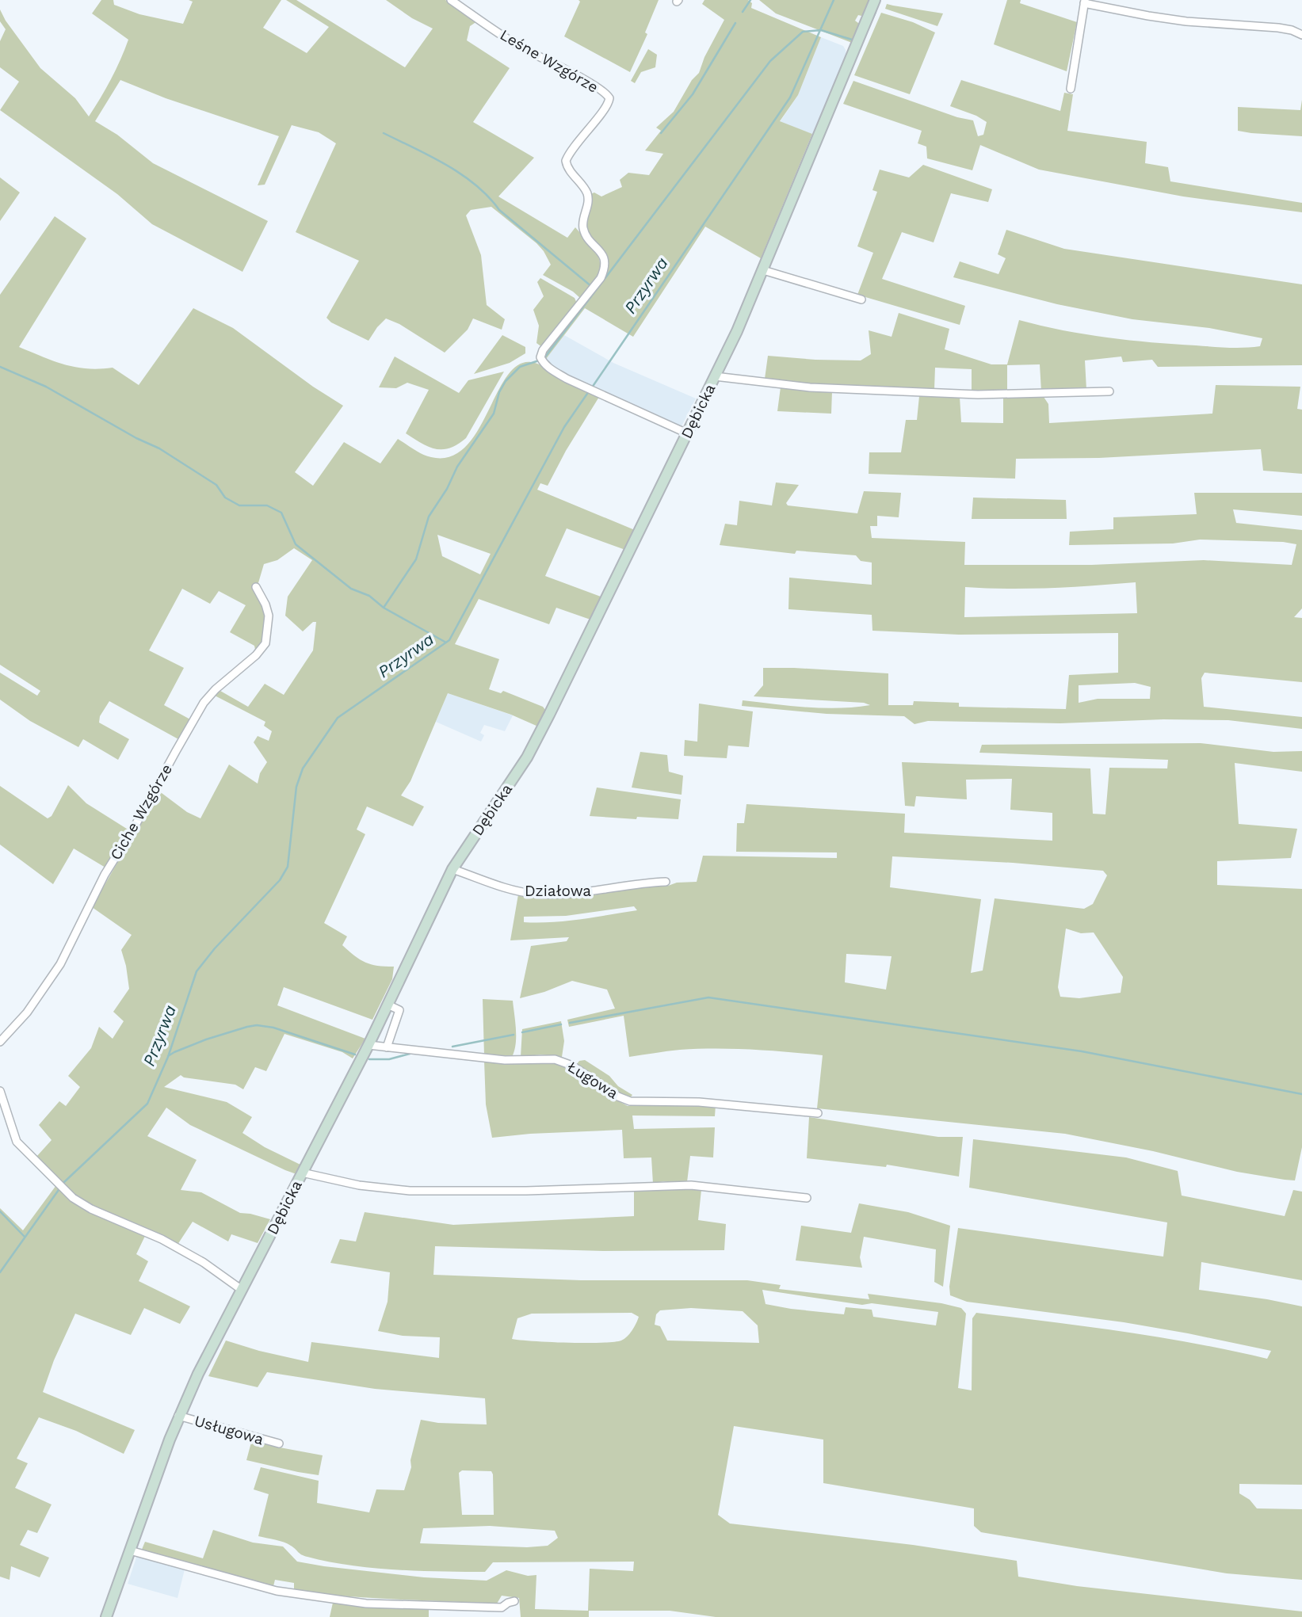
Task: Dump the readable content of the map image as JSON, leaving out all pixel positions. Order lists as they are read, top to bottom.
{
  "streets": {
    "street": [
      "Leśne Wzgórze",
      "Dębicka",
      "Ciche Wzgórze",
      "Działowa",
      "Ługowa",
      "Usługowa"
    ]
  },
  "crossings": [
    ["Leśne Wzgórze", "Dębicka"],
    ["Dębicka", "Działowa"],
    ["Dębicka", "Ługowa"],
    ["Dębicka", "Usługowa"]
  ],
  "water": ["Przyrwa"]
}
